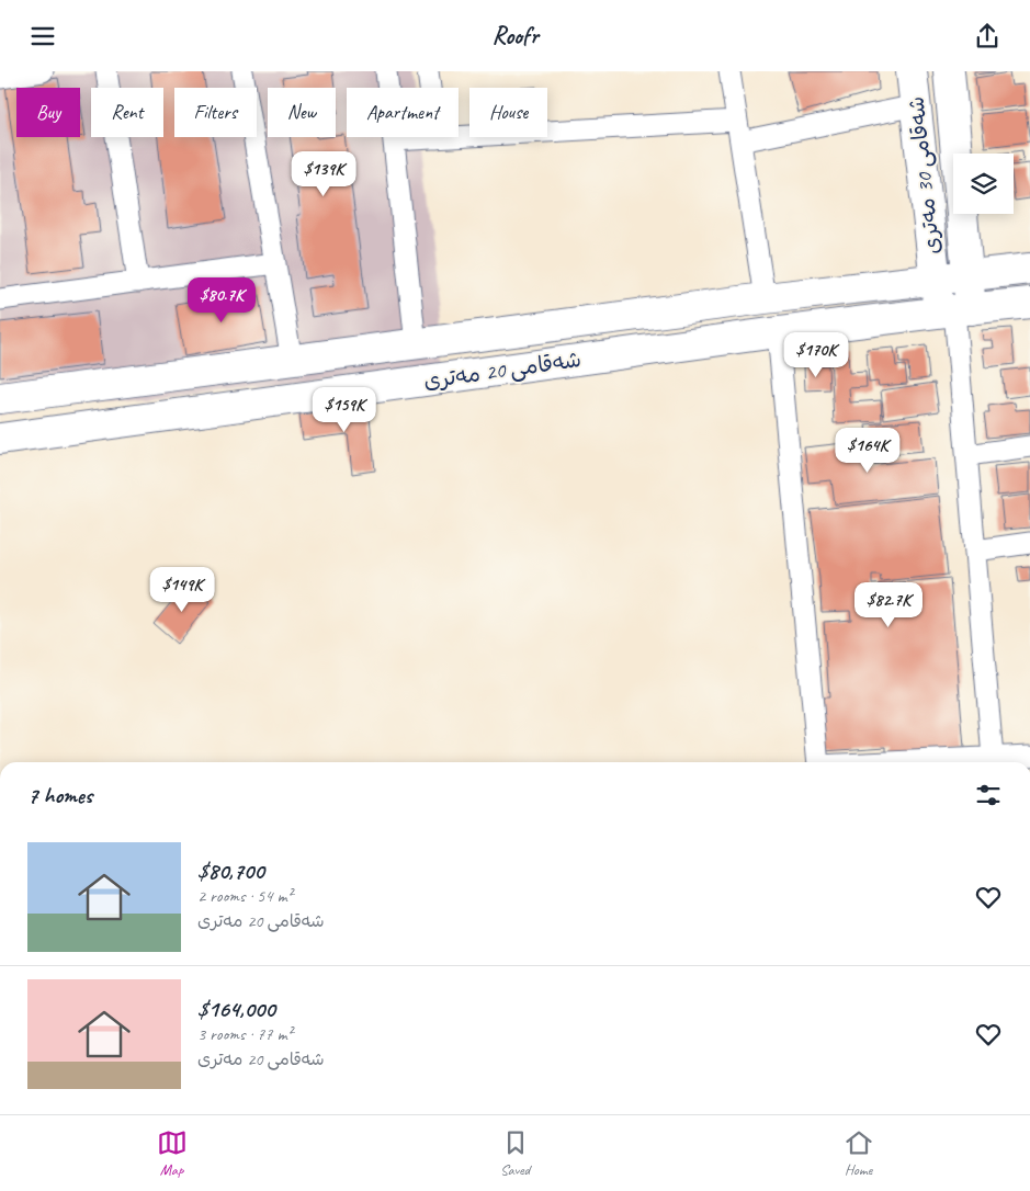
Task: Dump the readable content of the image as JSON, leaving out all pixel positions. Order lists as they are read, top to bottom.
{
  "streets": {
    "main road": ["شەقامی 30 مەتری", "شەقامی 20 مەتری"]
  },
  "crossings": [
    ["شەقامی 30 مەتری", "شەقامی 20 مەتری"]
  ],
  "page": {
    "header": "Roofr",
    "chip": [
      "Buy",
      "Rent",
      "Filters",
      "New",
      "Apartment",
      "House"
    ],
    "price": [
      "$139K",
      "$80.7K",
      "$170K",
      "$159K",
      "$164K",
      "$149K",
      "$82.7K"
    ],
    "heading": "7 homes",
    "list": [
      {
        "name": "$80,700",
        "note": "2 rooms · 54 m² · شەقامی 20 مەتری"
      },
      {
        "name": "$164,000",
        "note": "3 rooms · 77 m² · شەقامی 20 مەتری"
      }
    ],
    "tabs": ["Map", "Saved", "Home"]
  }
}
